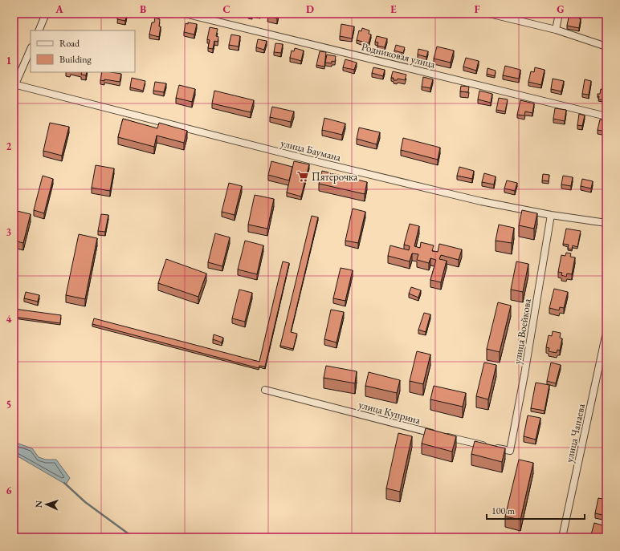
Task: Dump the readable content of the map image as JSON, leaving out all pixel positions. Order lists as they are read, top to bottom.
{
  "streets": {
    "street": [
      "Родниковая улица",
      "улица Баумана",
      "улица Воейкова",
      "улица Куприна",
      "улица Чапаева"
    ]
  },
  "crossings": [
    ["улица Баумана", "улица Воейкова"],
    ["улица Воейкова", "улица Куприна"]
  ],
  "places": {
    "supermarket": ["Пятёрочка"]
  },
  "legend": ["Road", "Building"],
  "scale_bar": "100 m",
  "north": "left",
  "grid": {
    "columns": [
      "A",
      "B",
      "C",
      "D",
      "E",
      "F",
      "G"
    ],
    "rows": [
      "1",
      "2",
      "3",
      "4",
      "5",
      "6"
    ]
  }
}
